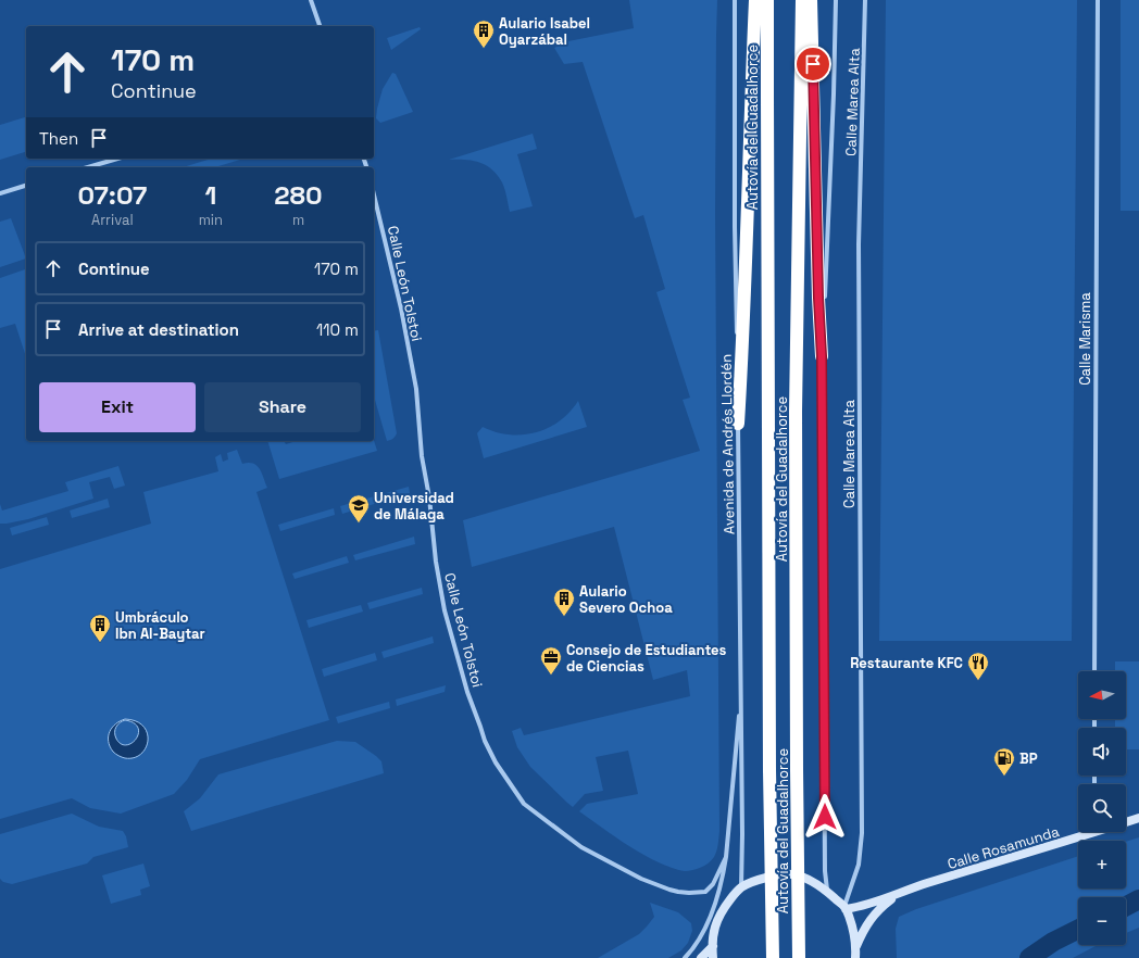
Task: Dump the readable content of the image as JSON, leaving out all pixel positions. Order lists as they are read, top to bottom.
{
  "streets": {
    "highway": ["Autovía del Guadalhorce"],
    "main road": ["Calle Rosamunda"],
    "street": [
      "Calle Marea Alta",
      "Calle León Tolstoi",
      "Calle Marisma",
      "Avenida de Andrés Llordén"
    ]
  },
  "crossings": [
    ["Calle Marea Alta", "Calle Rosamunda"]
  ],
  "places": {
    "building": ["Aulario Isabel Oyarzábal", "Aulario Severo Ochoa", "Umbráculo Ibn Al-Baytar"],
    "school or university": ["Universidad de Málaga"],
    "office": ["Consejo de Estudiantes de Ciencias"],
    "restaurant": ["Restaurante KFC"],
    "fuel station": ["BP"]
  },
  "north": "left",
  "page": {
    "turn": ["170 m", "Continue"],
    "then": "Then",
    "eta": [
      "07:07",
      "Arrival",
      "1",
      "min",
      "280",
      "m"
    ],
    "list": [
      {
        "name": "Continue",
        "value": "170 m"
      },
      {
        "name": "Arrive at destination",
        "value": "110 m"
      }
    ],
    "buttons": ["Exit", "Share"],
    "map_buttons": ["+", "−"]
  }
}
